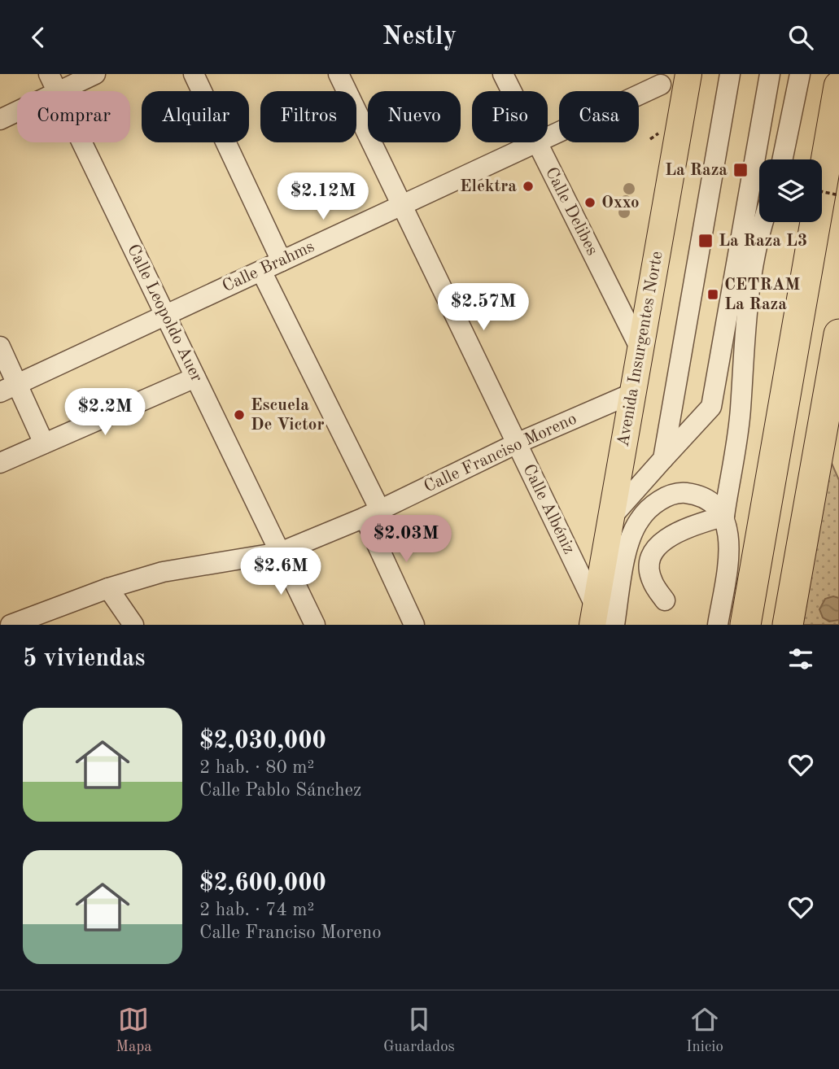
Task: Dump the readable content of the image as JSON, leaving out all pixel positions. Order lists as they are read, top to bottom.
{
  "streets": {
    "main road": ["Avenida Insurgentes Norte"],
    "street": [
      "Calle Delibes",
      "Calle Brahms",
      "Calle Leopoldo Auer",
      "Calle Franciso Moreno",
      "Calle Albéniz"
    ]
  },
  "crossings": [
    ["Calle Delibes", "Calle Brahms"],
    ["Calle Delibes", "Avenida Insurgentes Norte"],
    ["Calle Brahms", "Calle Leopoldo Auer"],
    ["Calle Brahms", "Calle Albéniz"],
    ["Calle Leopoldo Auer", "Calle Franciso Moreno"],
    ["Avenida Insurgentes Norte", "Calle Franciso Moreno"],
    ["Avenida Insurgentes Norte", "Calle Albéniz"],
    ["Calle Franciso Moreno", "Calle Albéniz"]
  ],
  "places": {
    "transit": ["La Raza", "La Raza L3", "CETRAM La Raza"],
    "other": ["Elektra", "Oxxo", "Escuela De Victor"]
  },
  "page": {
    "header": "Nestly",
    "chip": [
      "Comprar",
      "Alquilar",
      "Filtros",
      "Nuevo",
      "Piso",
      "Casa"
    ],
    "price": [
      "$2.12M",
      "$2.57M",
      "$2.2M",
      "$2.03M",
      "$2.6M"
    ],
    "heading": "5 viviendas",
    "list": [
      {
        "name": "$2,030,000",
        "note": "2 hab. · 80 m² · Calle Pablo Sánchez"
      },
      {
        "name": "$2,600,000",
        "note": "2 hab. · 74 m² · Calle Franciso Moreno"
      }
    ],
    "tabs": ["Mapa", "Guardados", "Inicio"]
  }
}
